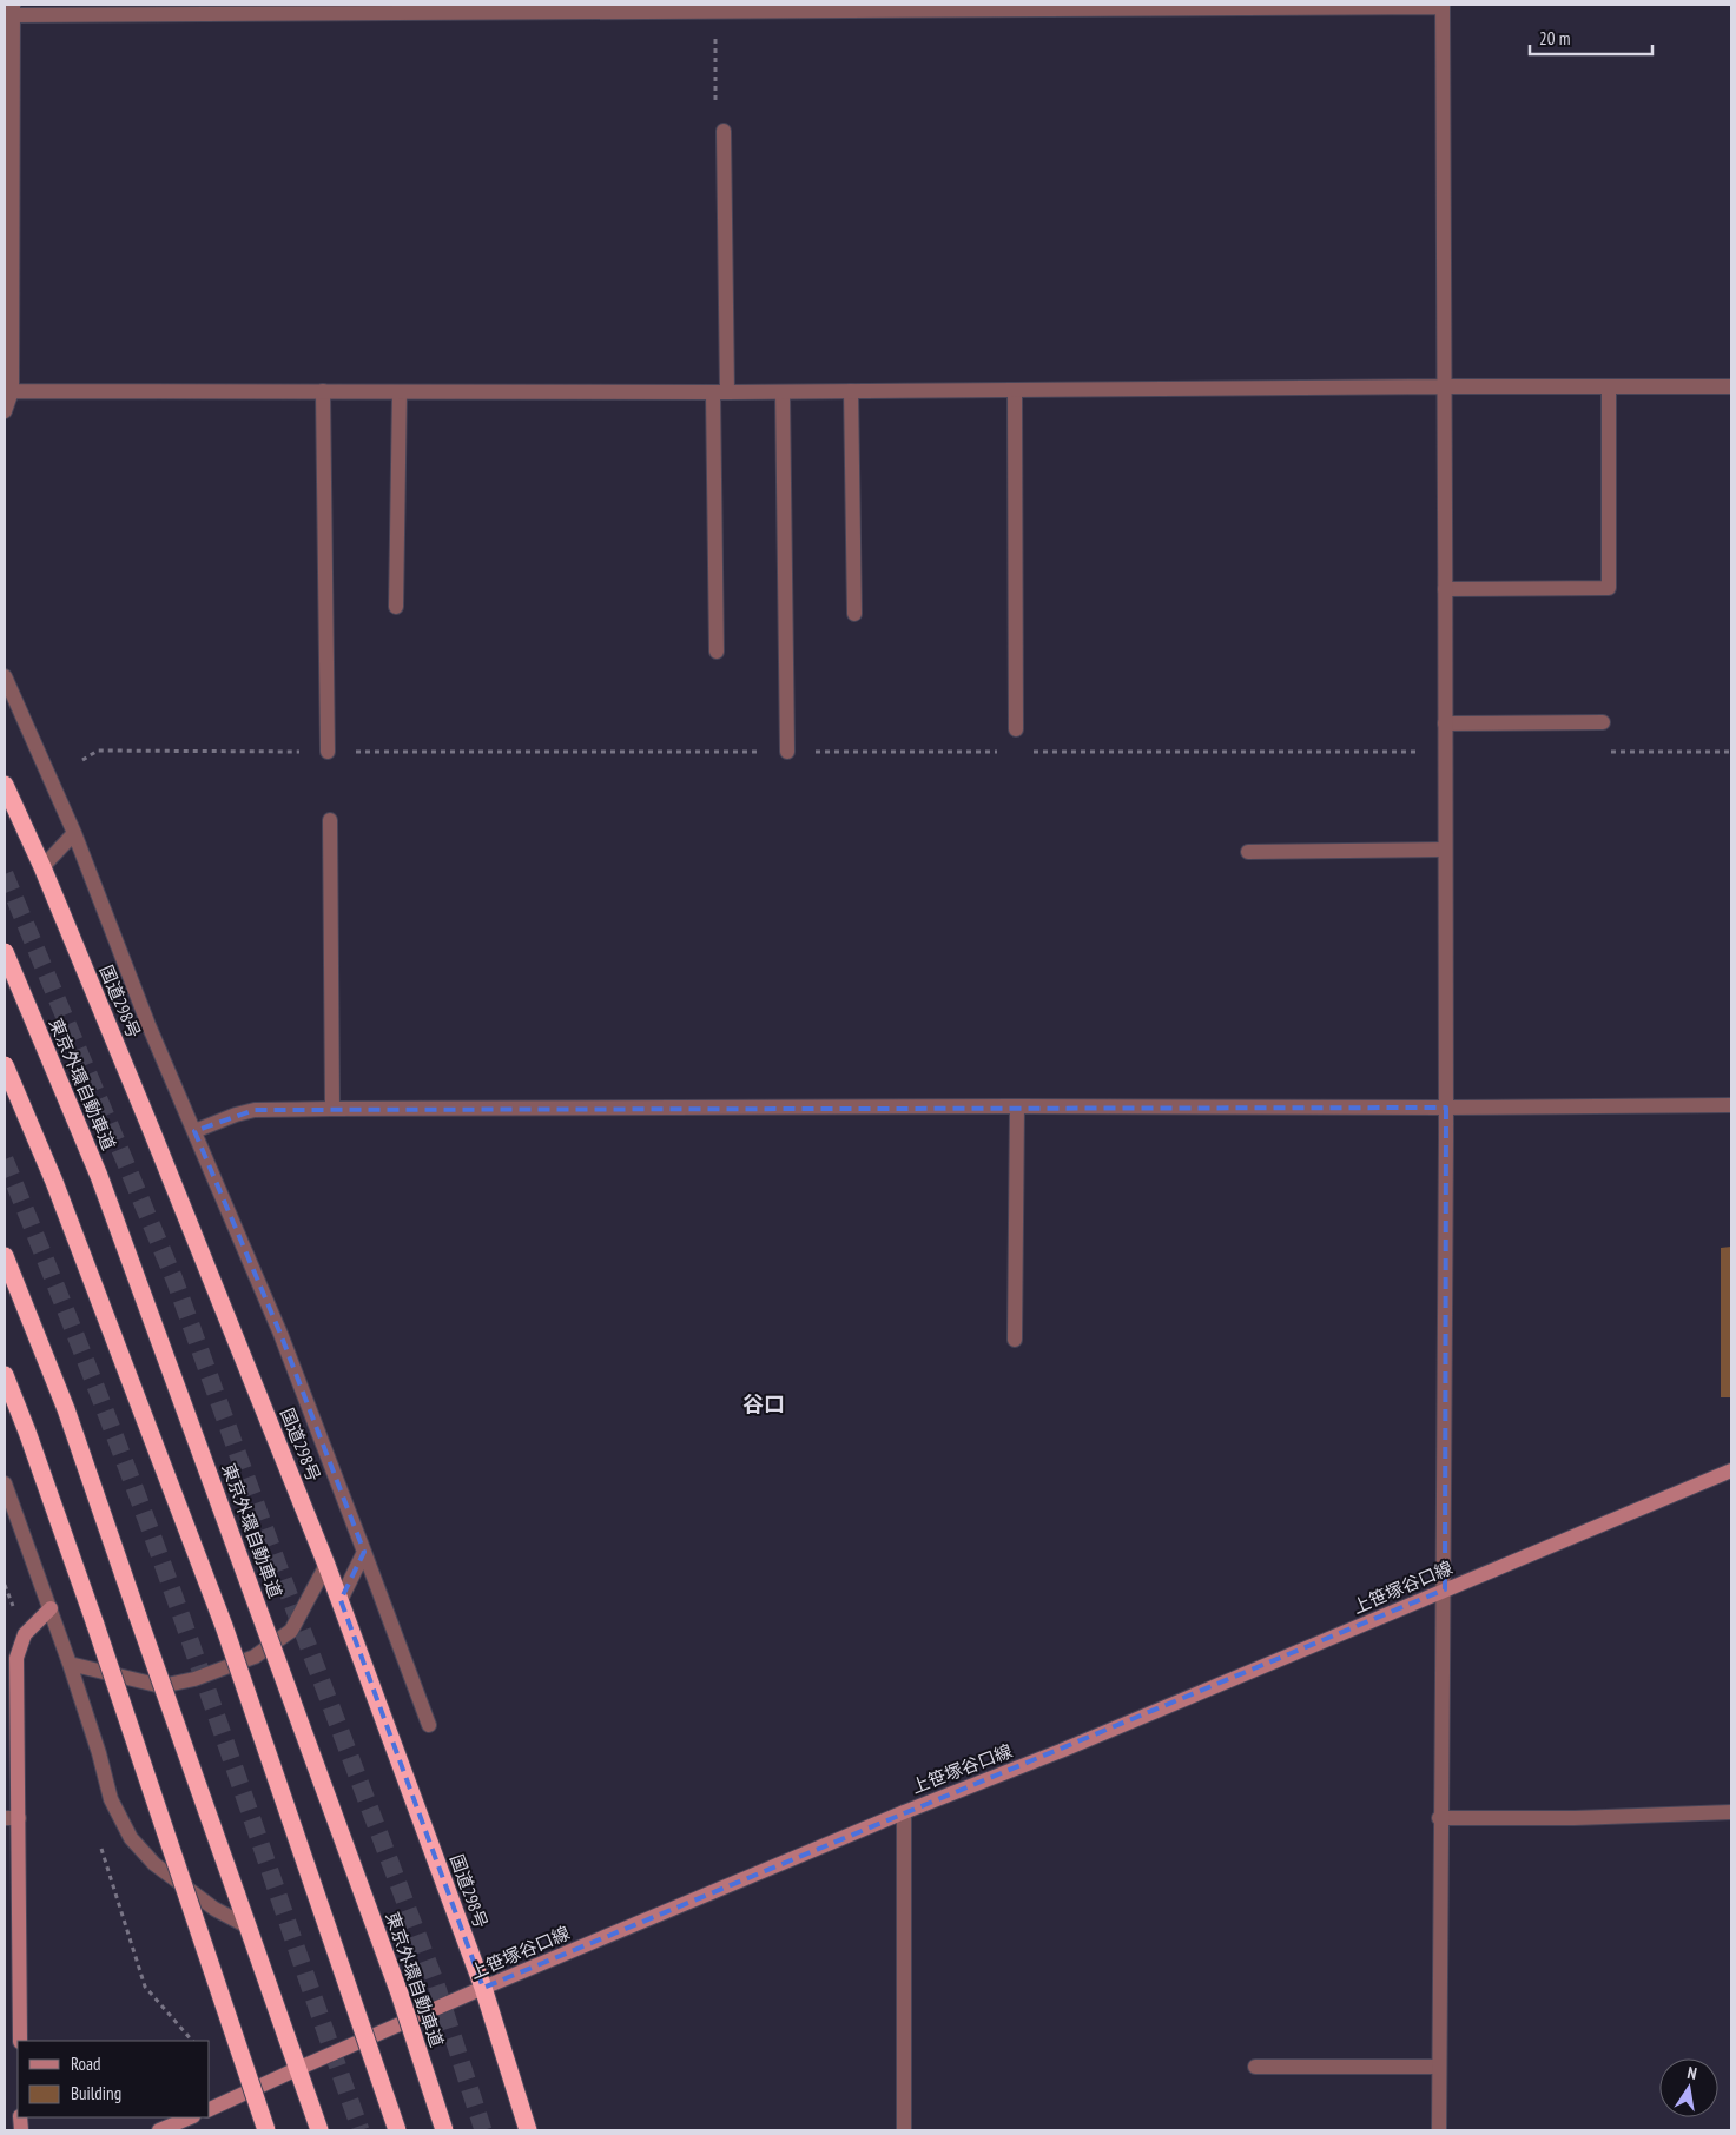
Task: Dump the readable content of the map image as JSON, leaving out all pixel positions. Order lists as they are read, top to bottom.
{
  "streets": {
    "highway": ["国道298号", "東京外環自動車道"],
    "main road": ["上笹塚谷口線"]
  },
  "crossings": [
    ["国道298号", "上笹塚谷口線"]
  ],
  "districts": ["谷口"],
  "legend": ["Road", "Building"],
  "scale_bar": "20 m",
  "north": "top"
}
